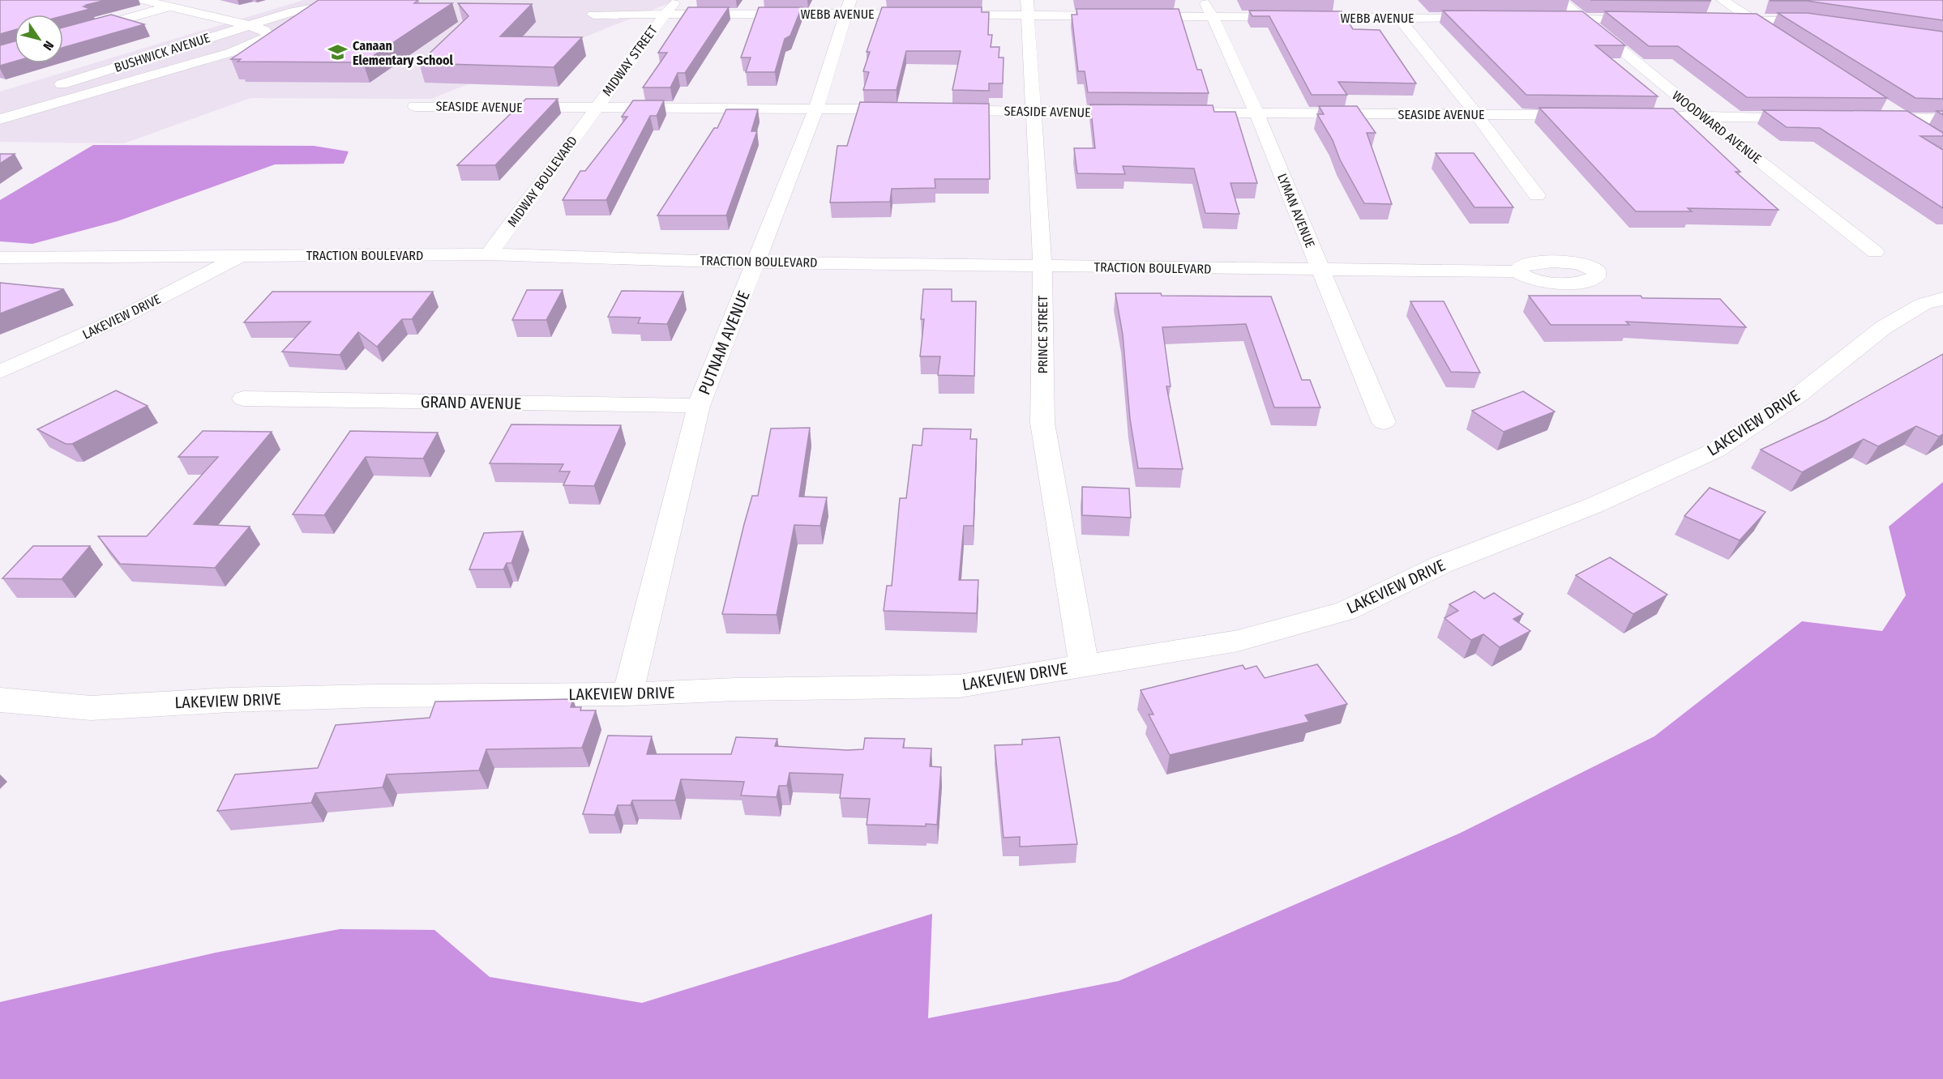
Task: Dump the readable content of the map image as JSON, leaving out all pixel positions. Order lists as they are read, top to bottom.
{
  "streets": {
    "street": [
      "WEBB AVENUE",
      "BUSHWICK AVENUE",
      "MIDWAY STREET",
      "SEASIDE AVENUE",
      "WOODWARD AVENUE",
      "MIDWAY BOULEVARD",
      "LYMAN AVENUE",
      "TRACTION BOULEVARD",
      "LAKEVIEW DRIVE",
      "PRINCE STREET",
      "PUTNAM AVENUE",
      "GRAND AVENUE"
    ]
  },
  "crossings": [
    ["WEBB AVENUE", "MIDWAY STREET"],
    ["WEBB AVENUE", "LYMAN AVENUE"],
    ["WEBB AVENUE", "PRINCE STREET"],
    ["WEBB AVENUE", "PUTNAM AVENUE"],
    ["MIDWAY STREET", "SEASIDE AVENUE"],
    ["MIDWAY STREET", "MIDWAY BOULEVARD"],
    ["SEASIDE AVENUE", "MIDWAY BOULEVARD"],
    ["SEASIDE AVENUE", "LYMAN AVENUE"],
    ["SEASIDE AVENUE", "PRINCE STREET"],
    ["SEASIDE AVENUE", "PUTNAM AVENUE"],
    ["MIDWAY BOULEVARD", "TRACTION BOULEVARD"],
    ["LYMAN AVENUE", "TRACTION BOULEVARD"],
    ["TRACTION BOULEVARD", "LAKEVIEW DRIVE"],
    ["TRACTION BOULEVARD", "PRINCE STREET"],
    ["TRACTION BOULEVARD", "PUTNAM AVENUE"],
    ["LAKEVIEW DRIVE", "PRINCE STREET"],
    ["LAKEVIEW DRIVE", "PUTNAM AVENUE"],
    ["PUTNAM AVENUE", "GRAND AVENUE"]
  ],
  "places": {
    "school or university": ["Canaan Elementary School"]
  },
  "north": "bottom right"
}
